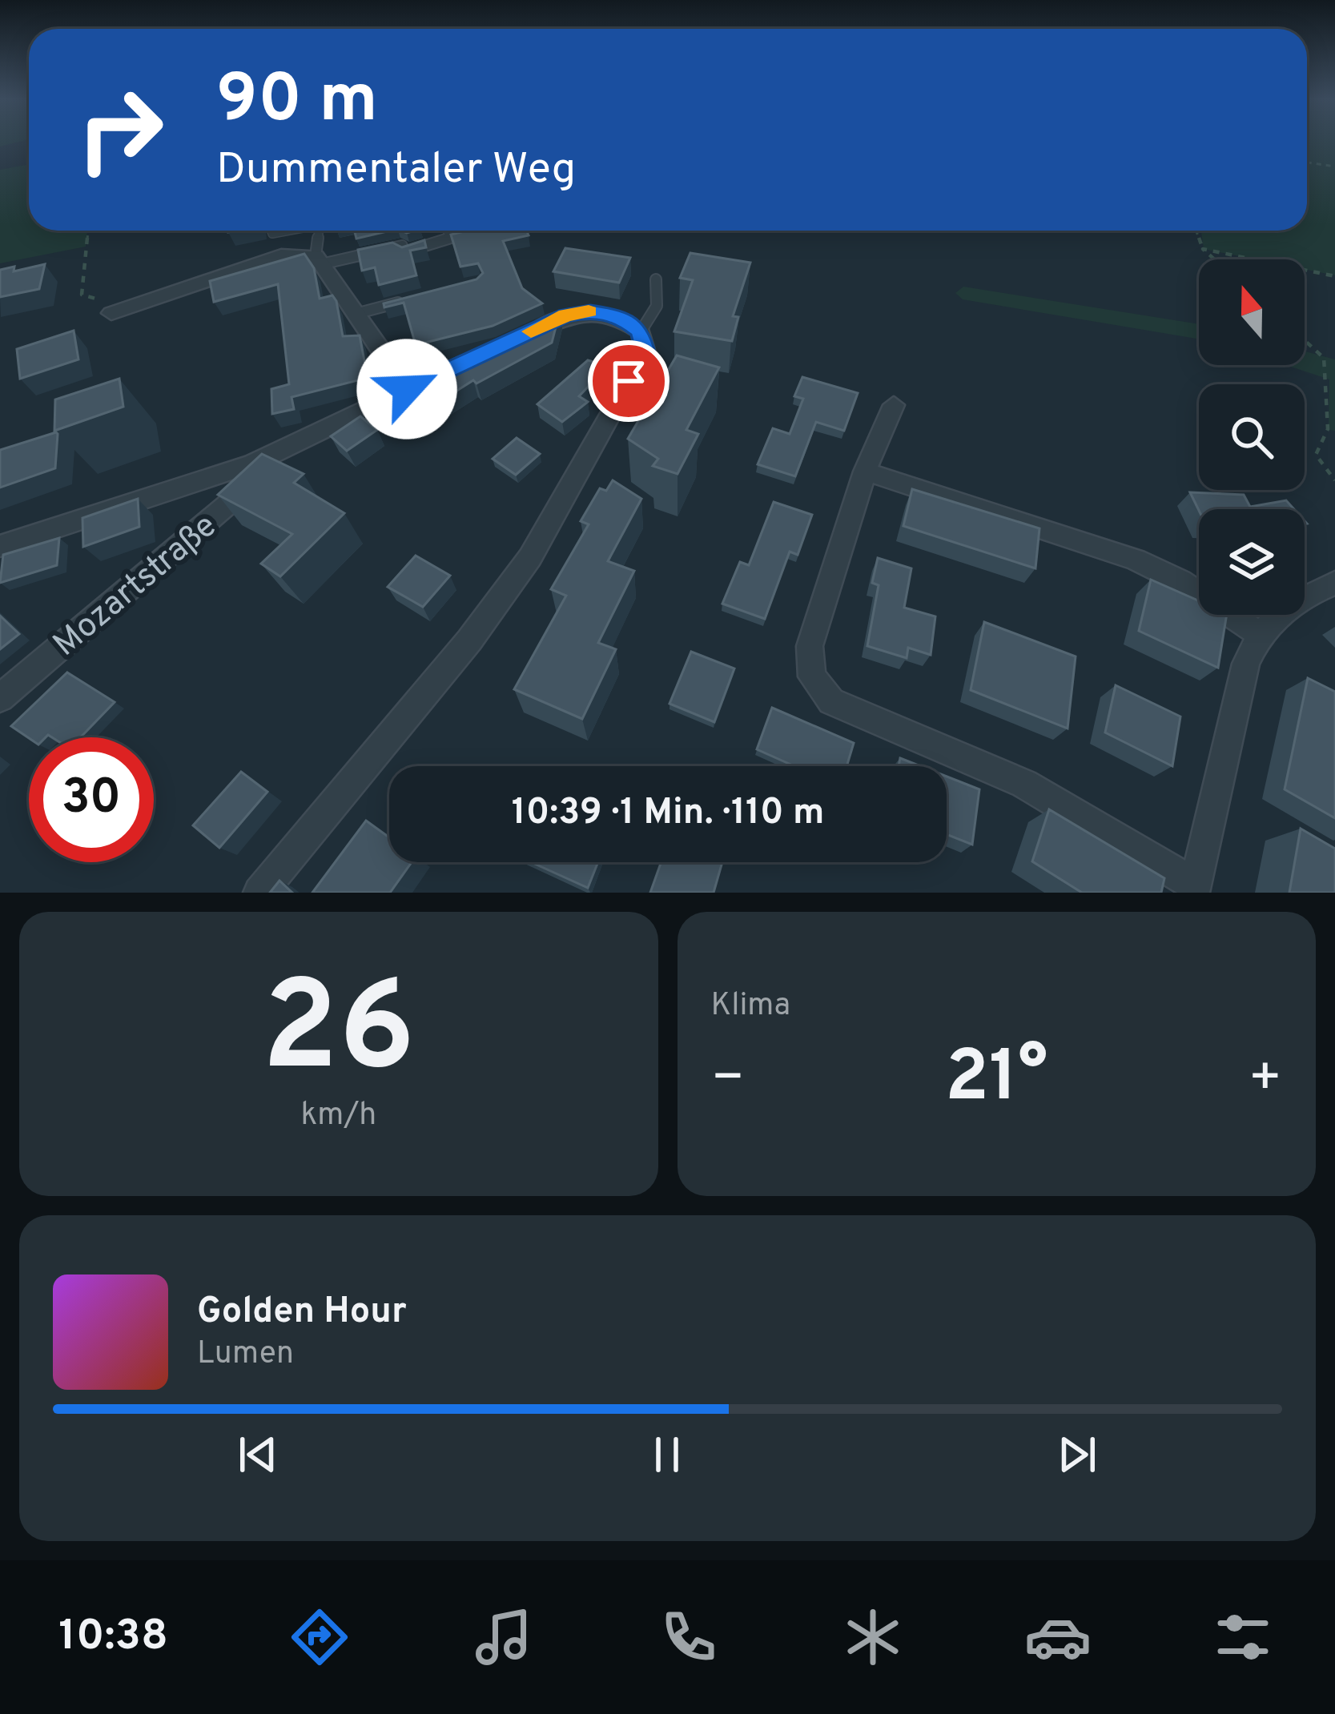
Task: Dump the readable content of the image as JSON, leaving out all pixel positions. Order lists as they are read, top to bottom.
{
  "streets": {
    "street": ["Mozartstraße"]
  },
  "north": "top",
  "page": {
    "turn": ["90 m", "Dummentaler Weg"],
    "limit": "30",
    "trip": "10:39 · 1 Min. · 110 m",
    "tile": [
      ["26", "km/h"],
      "Klima"
    ],
    "heat": ["−", "21°", "+"],
    "song": ["Golden Hour", "Lumen"],
    "tabs": "10:38"
  }
}
